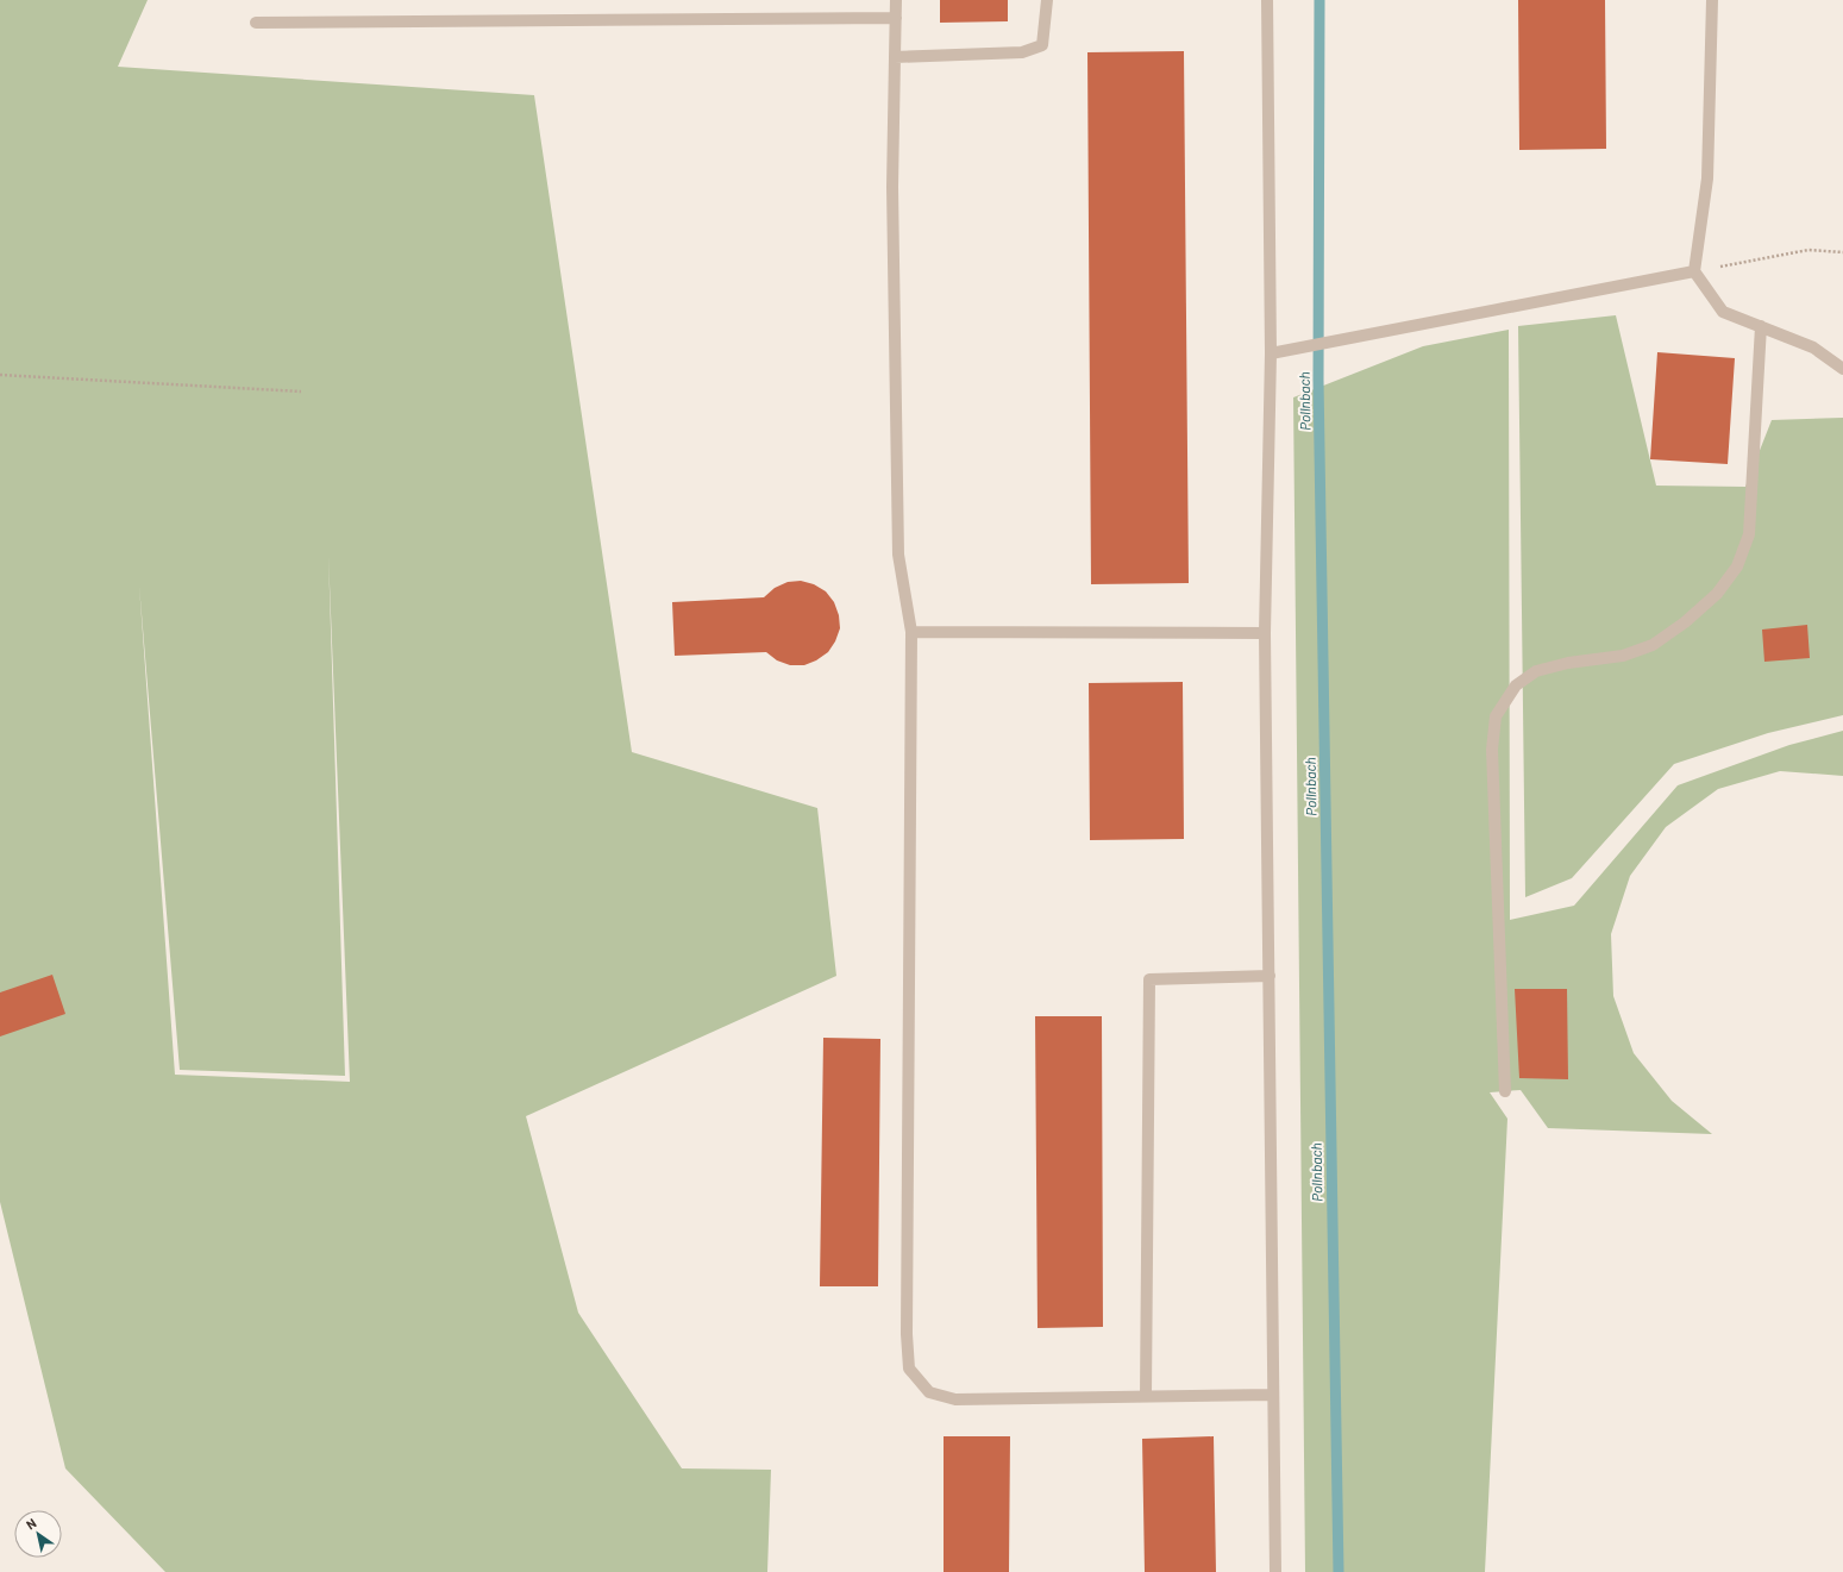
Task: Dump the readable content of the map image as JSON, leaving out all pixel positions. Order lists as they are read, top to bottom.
{
  "water": ["Pollnbach"],
  "north": "top left"
}
